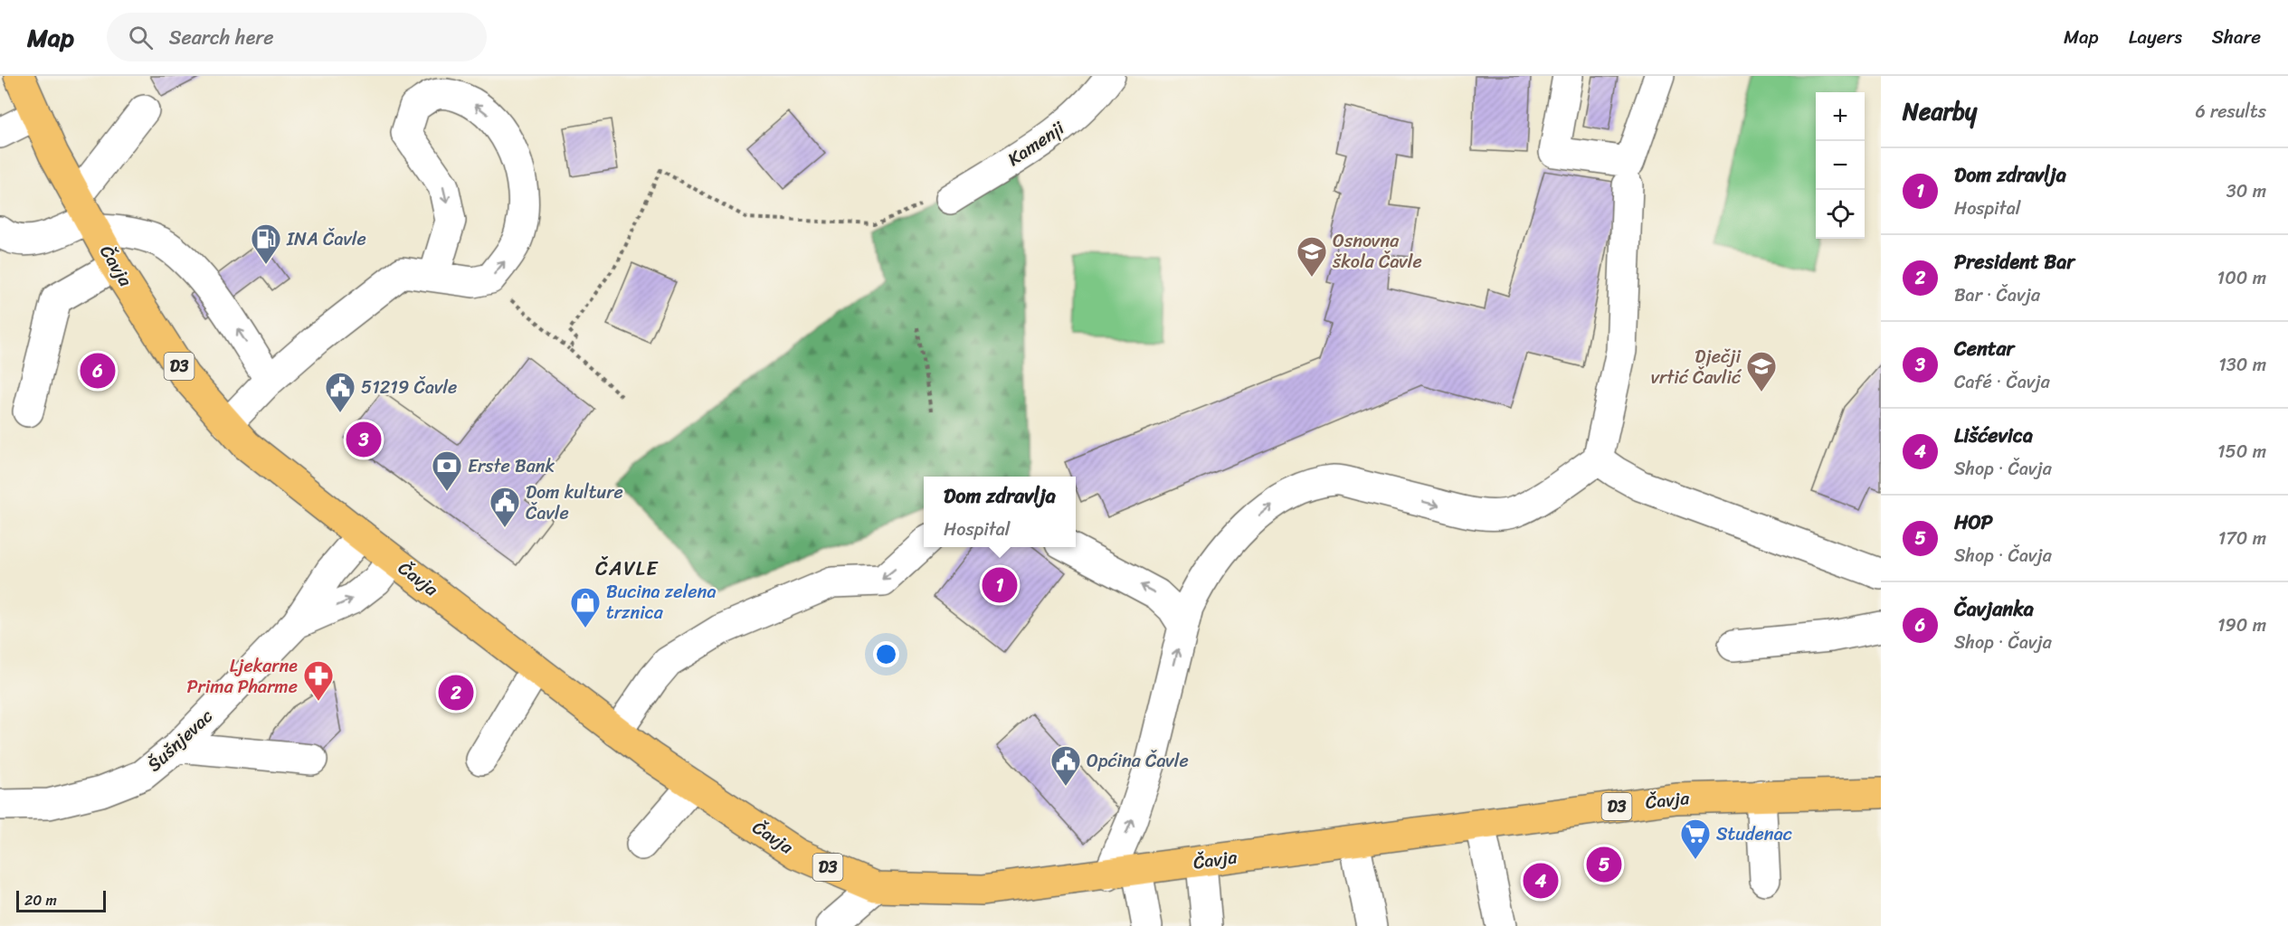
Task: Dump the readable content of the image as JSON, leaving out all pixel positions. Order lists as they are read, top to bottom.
{
  "streets": {
    "main road": ["Čavja", "D3"],
    "street": ["Kamenji", "Šušnjevac"]
  },
  "crossings": [
    ["Čavja", "Šušnjevac"]
  ],
  "districts": ["ČAVLE"],
  "places": {
    "fuel station": ["INA Čavle"],
    "school or university": ["Osnovna škola Čavle", "Dječji vrtić Čavlić"],
    "public building": ["51219 Čavle", "Dom kulture Čavle", "Općina Čavle"],
    "bank": ["Erste Bank"],
    "shop": ["Bucina zelena trznica"],
    "pharmacy": ["Ljekarne Prima Pharme"],
    "supermarket": ["Studenac"]
  },
  "scale_bar": "20 m",
  "page": {
    "header": "Map",
    "search": "Search here",
    "nav": ["Map", "Layers", "Share"],
    "heading": ["Nearby", "6 results"],
    "map_buttons": ["+", "−"],
    "list": [
      {
        "mark": "1",
        "name": "Dom zdravlja",
        "note": "Hospital",
        "value": "30 m"
      },
      {
        "mark": "2",
        "name": "President Bar",
        "note": "Bar · Čavja",
        "value": "100 m"
      },
      {
        "mark": "3",
        "name": "Centar",
        "note": "Café · Čavja",
        "value": "130 m"
      },
      {
        "mark": "4",
        "name": "Lišćevica",
        "note": "Shop · Čavja",
        "value": "150 m"
      },
      {
        "mark": "5",
        "name": "HOP",
        "note": "Shop · Čavja",
        "value": "170 m"
      },
      {
        "mark": "6",
        "name": "Čavjanka",
        "note": "Shop · Čavja",
        "value": "190 m"
      }
    ],
    "pins": [
      "6",
      "3",
      "1",
      "2",
      "5",
      "4"
    ],
    "popup": ["Dom zdravlja", "Hospital"],
    "scale": "20 m"
  }
}
